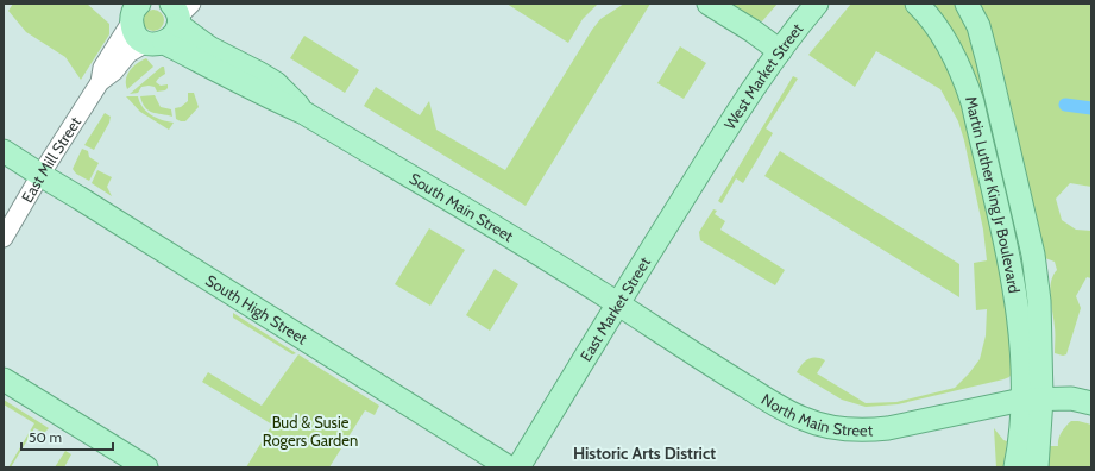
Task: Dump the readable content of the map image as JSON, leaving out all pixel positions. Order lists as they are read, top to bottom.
{
  "streets": {
    "main road": [
      "West Market Street",
      "Martin Luther King Jr Boulevard",
      "South Main Street",
      "South High Street",
      "East Market Street",
      "North Main Street"
    ],
    "street": ["East Mill Street"]
  },
  "crossings": [
    ["West Market Street", "East Market Street"],
    ["East Mill Street", "South Main Street"],
    ["East Mill Street", "South High Street"],
    ["Martin Luther King Jr Boulevard", "North Main Street"],
    ["South Main Street", "East Market Street"],
    ["South Main Street", "North Main Street"],
    ["East Market Street", "North Main Street"]
  ],
  "districts": ["Historic Arts District"],
  "parks": ["Bud & Susie Rogers Garden"],
  "scale_bar": "50 m"
}
